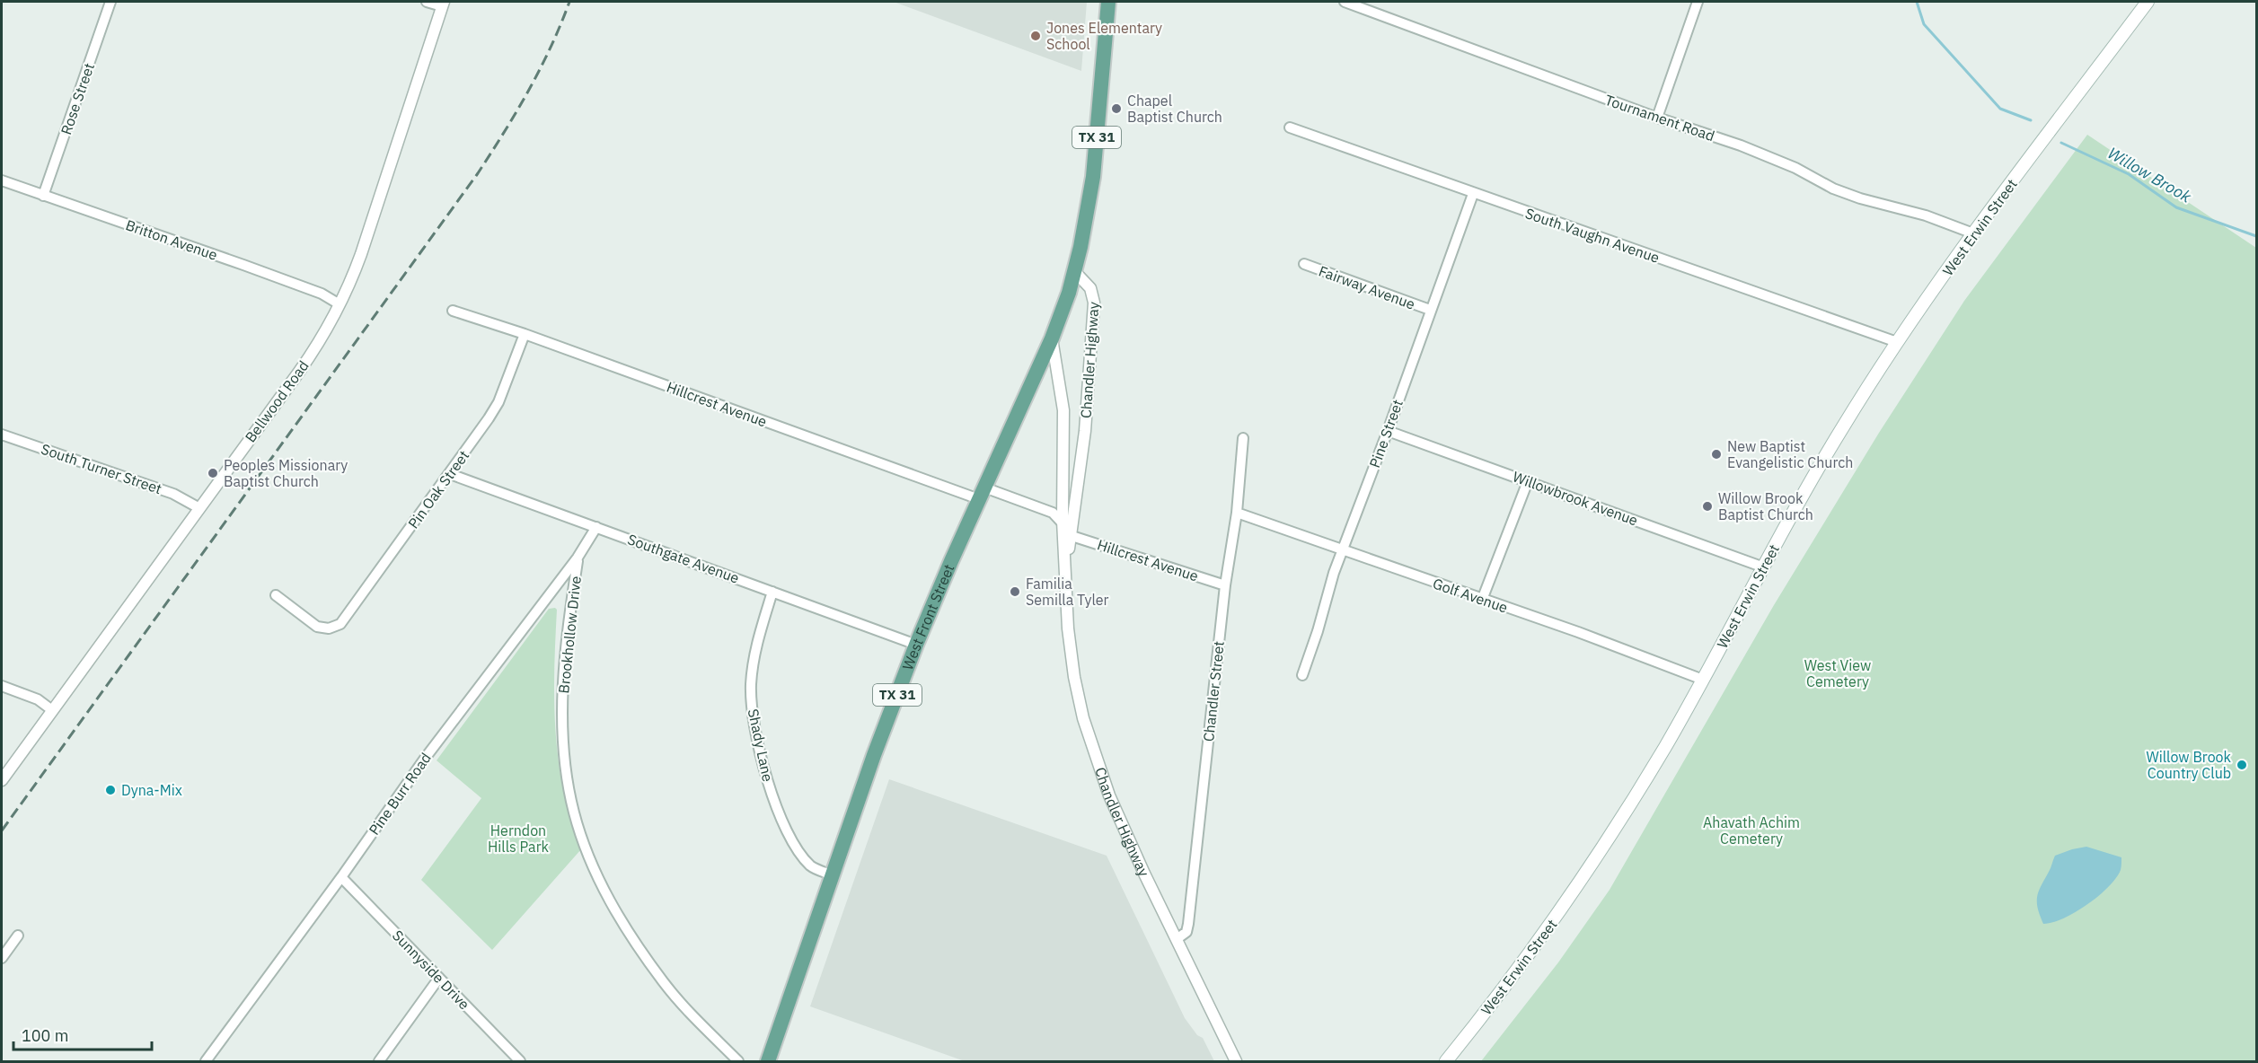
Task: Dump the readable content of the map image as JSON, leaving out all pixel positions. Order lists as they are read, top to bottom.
{
  "streets": {
    "main road": ["TX 31", "West Erwin Street", "West Front Street"],
    "street": [
      "Rose Street",
      "Tournament Road",
      "South Vaughn Avenue",
      "Britton Avenue",
      "Fairway Avenue",
      "Chandler Highway",
      "Bellwood Road",
      "Hillcrest Avenue",
      "Pine Street",
      "South Turner Street",
      "Pin Oak Street",
      "Willowbrook Avenue",
      "Southgate Avenue",
      "Golf Avenue",
      "Brookhollow Drive",
      "Chandler Street",
      "Shady Lane",
      "Pine Burr Road",
      "Sunnyside Drive"
    ]
  },
  "crossings": [
    ["Rose Street", "Britton Avenue"],
    ["Tournament Road", "West Erwin Street"],
    ["TX 31", "Chandler Highway"],
    ["TX 31", "West Front Street"],
    ["West Erwin Street", "South Vaughn Avenue"],
    ["West Erwin Street", "Willowbrook Avenue"],
    ["West Erwin Street", "Golf Avenue"],
    ["South Vaughn Avenue", "Pine Street"],
    ["Britton Avenue", "Bellwood Road"],
    ["Fairway Avenue", "Pine Street"],
    ["Chandler Highway", "Hillcrest Avenue"],
    ["Chandler Highway", "West Front Street"],
    ["Chandler Highway", "Chandler Street"],
    ["Bellwood Road", "South Turner Street"],
    ["Hillcrest Avenue", "Pin Oak Street"],
    ["Hillcrest Avenue", "West Front Street"],
    ["Hillcrest Avenue", "Chandler Street"],
    ["Pine Street", "Willowbrook Avenue"],
    ["Pine Street", "Golf Avenue"],
    ["Pin Oak Street", "Southgate Avenue"],
    ["Southgate Avenue", "West Front Street"],
    ["Southgate Avenue", "Shady Lane"],
    ["Southgate Avenue", "Pine Burr Road"],
    ["Golf Avenue", "Chandler Street"],
    ["West Front Street", "Shady Lane"],
    ["Brookhollow Drive", "Pine Burr Road"],
    ["Pine Burr Road", "Sunnyside Drive"]
  ],
  "water": ["Willow Brook"],
  "parks": ["West View Cemetery", "Ahavath Achim Cemetery", "Herndon Hills Park"],
  "places": [
    "Jones Elementary School",
    "Chapel Baptist Church",
    "New Baptist Evangelistic Church",
    "Peoples Missionary Baptist Church",
    "Willow Brook Baptist Church",
    "Familia Semilla Tyler",
    "Willow Brook Country Club",
    "Dyna-Mix"
  ],
  "scale_bar": "100 m"
}
